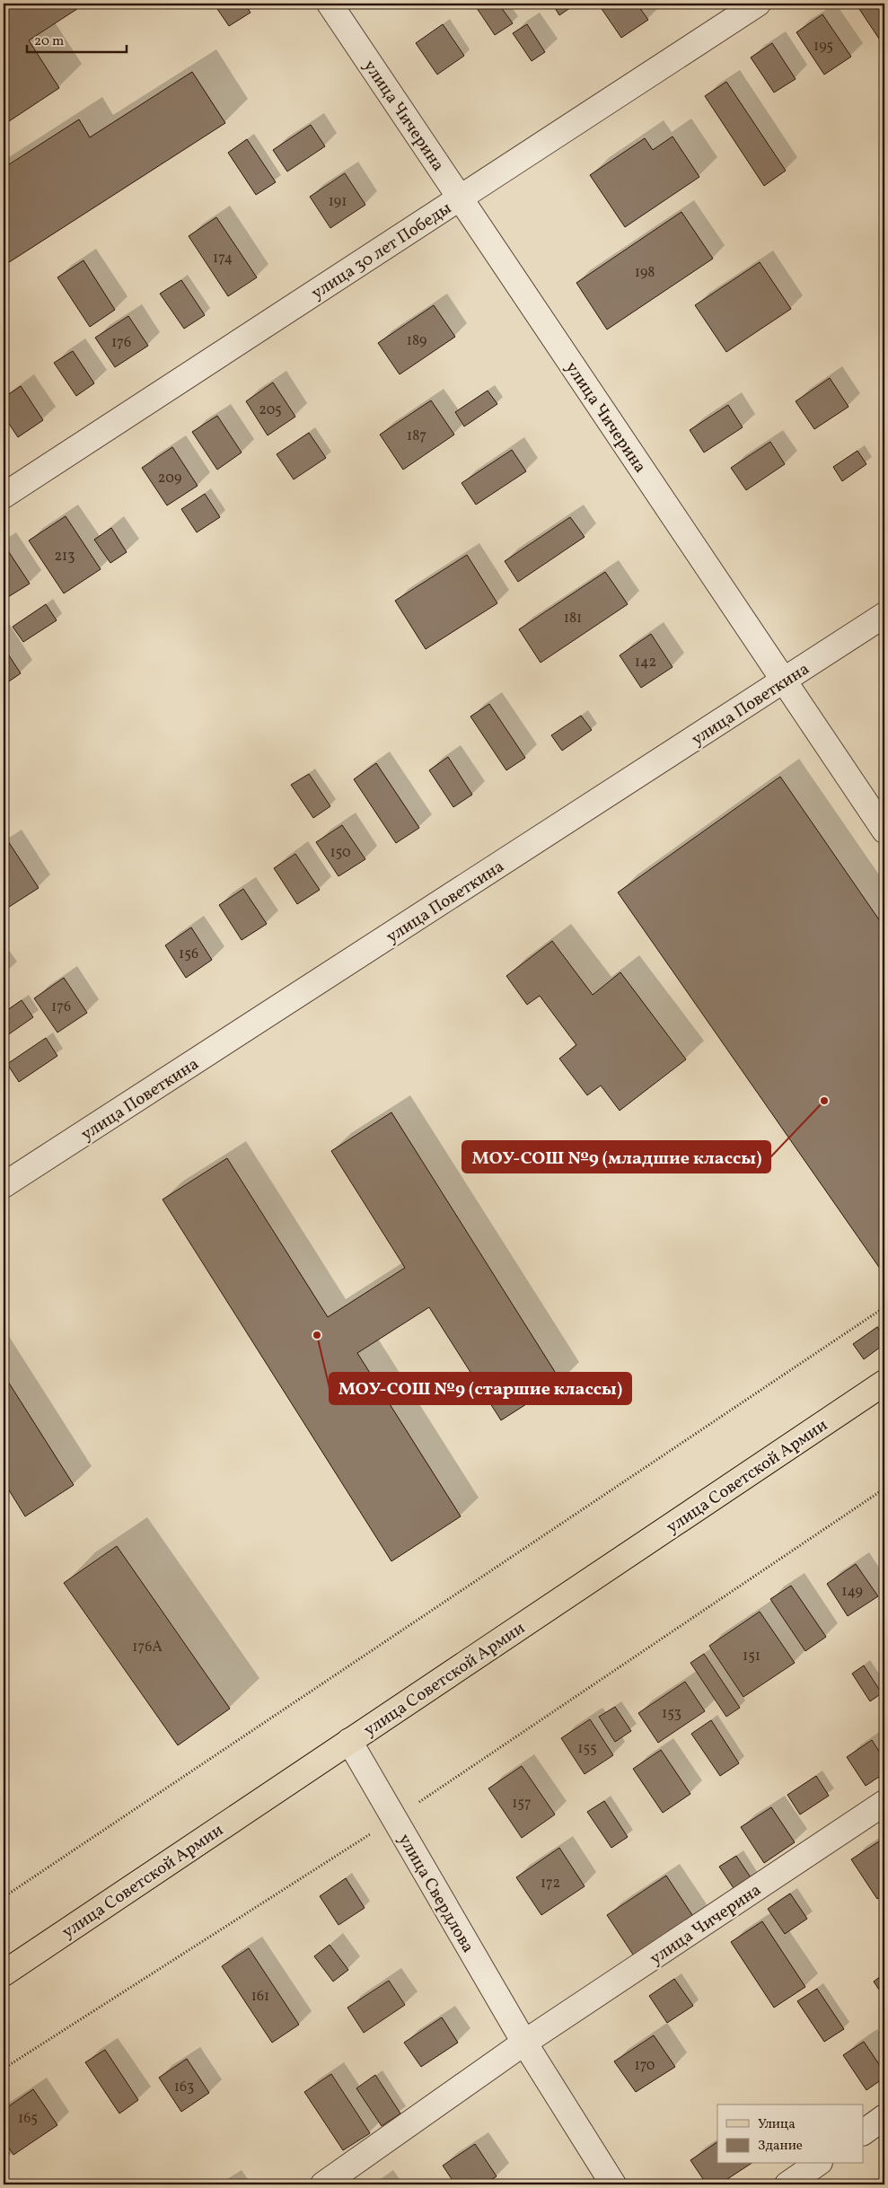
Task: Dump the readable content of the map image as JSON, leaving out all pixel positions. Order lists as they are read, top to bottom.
{
  "streets": {
    "main road": ["улица Советской Армии"],
    "street": [
      "улица Чичерина",
      "улица 30 лет Победы",
      "улица Поветкина",
      "улица Свердлова"
    ]
  },
  "crossings": [
    ["улица Чичерина", "улица 30 лет Победы"],
    ["улица Чичерина", "улица Поветкина"],
    ["улица Чичерина", "улица Свердлова"],
    ["улица Советской Армии", "улица Свердлова"]
  ],
  "places": ["МОУ-СОШ №9 (младшие классы)", "МОУ-СОШ №9 (старшие классы)"],
  "house_numbers": [
    "195",
    "191",
    "174",
    "198",
    "189",
    "176",
    "205",
    "187",
    "209",
    "213",
    "181",
    "142",
    "150",
    "156",
    "176",
    "149",
    "176А",
    "151",
    "153",
    "155",
    "157",
    "172",
    "161",
    "170",
    "163",
    "165"
  ],
  "legend": ["Улица", "Здание"],
  "scale_bar": "20 m"
}
